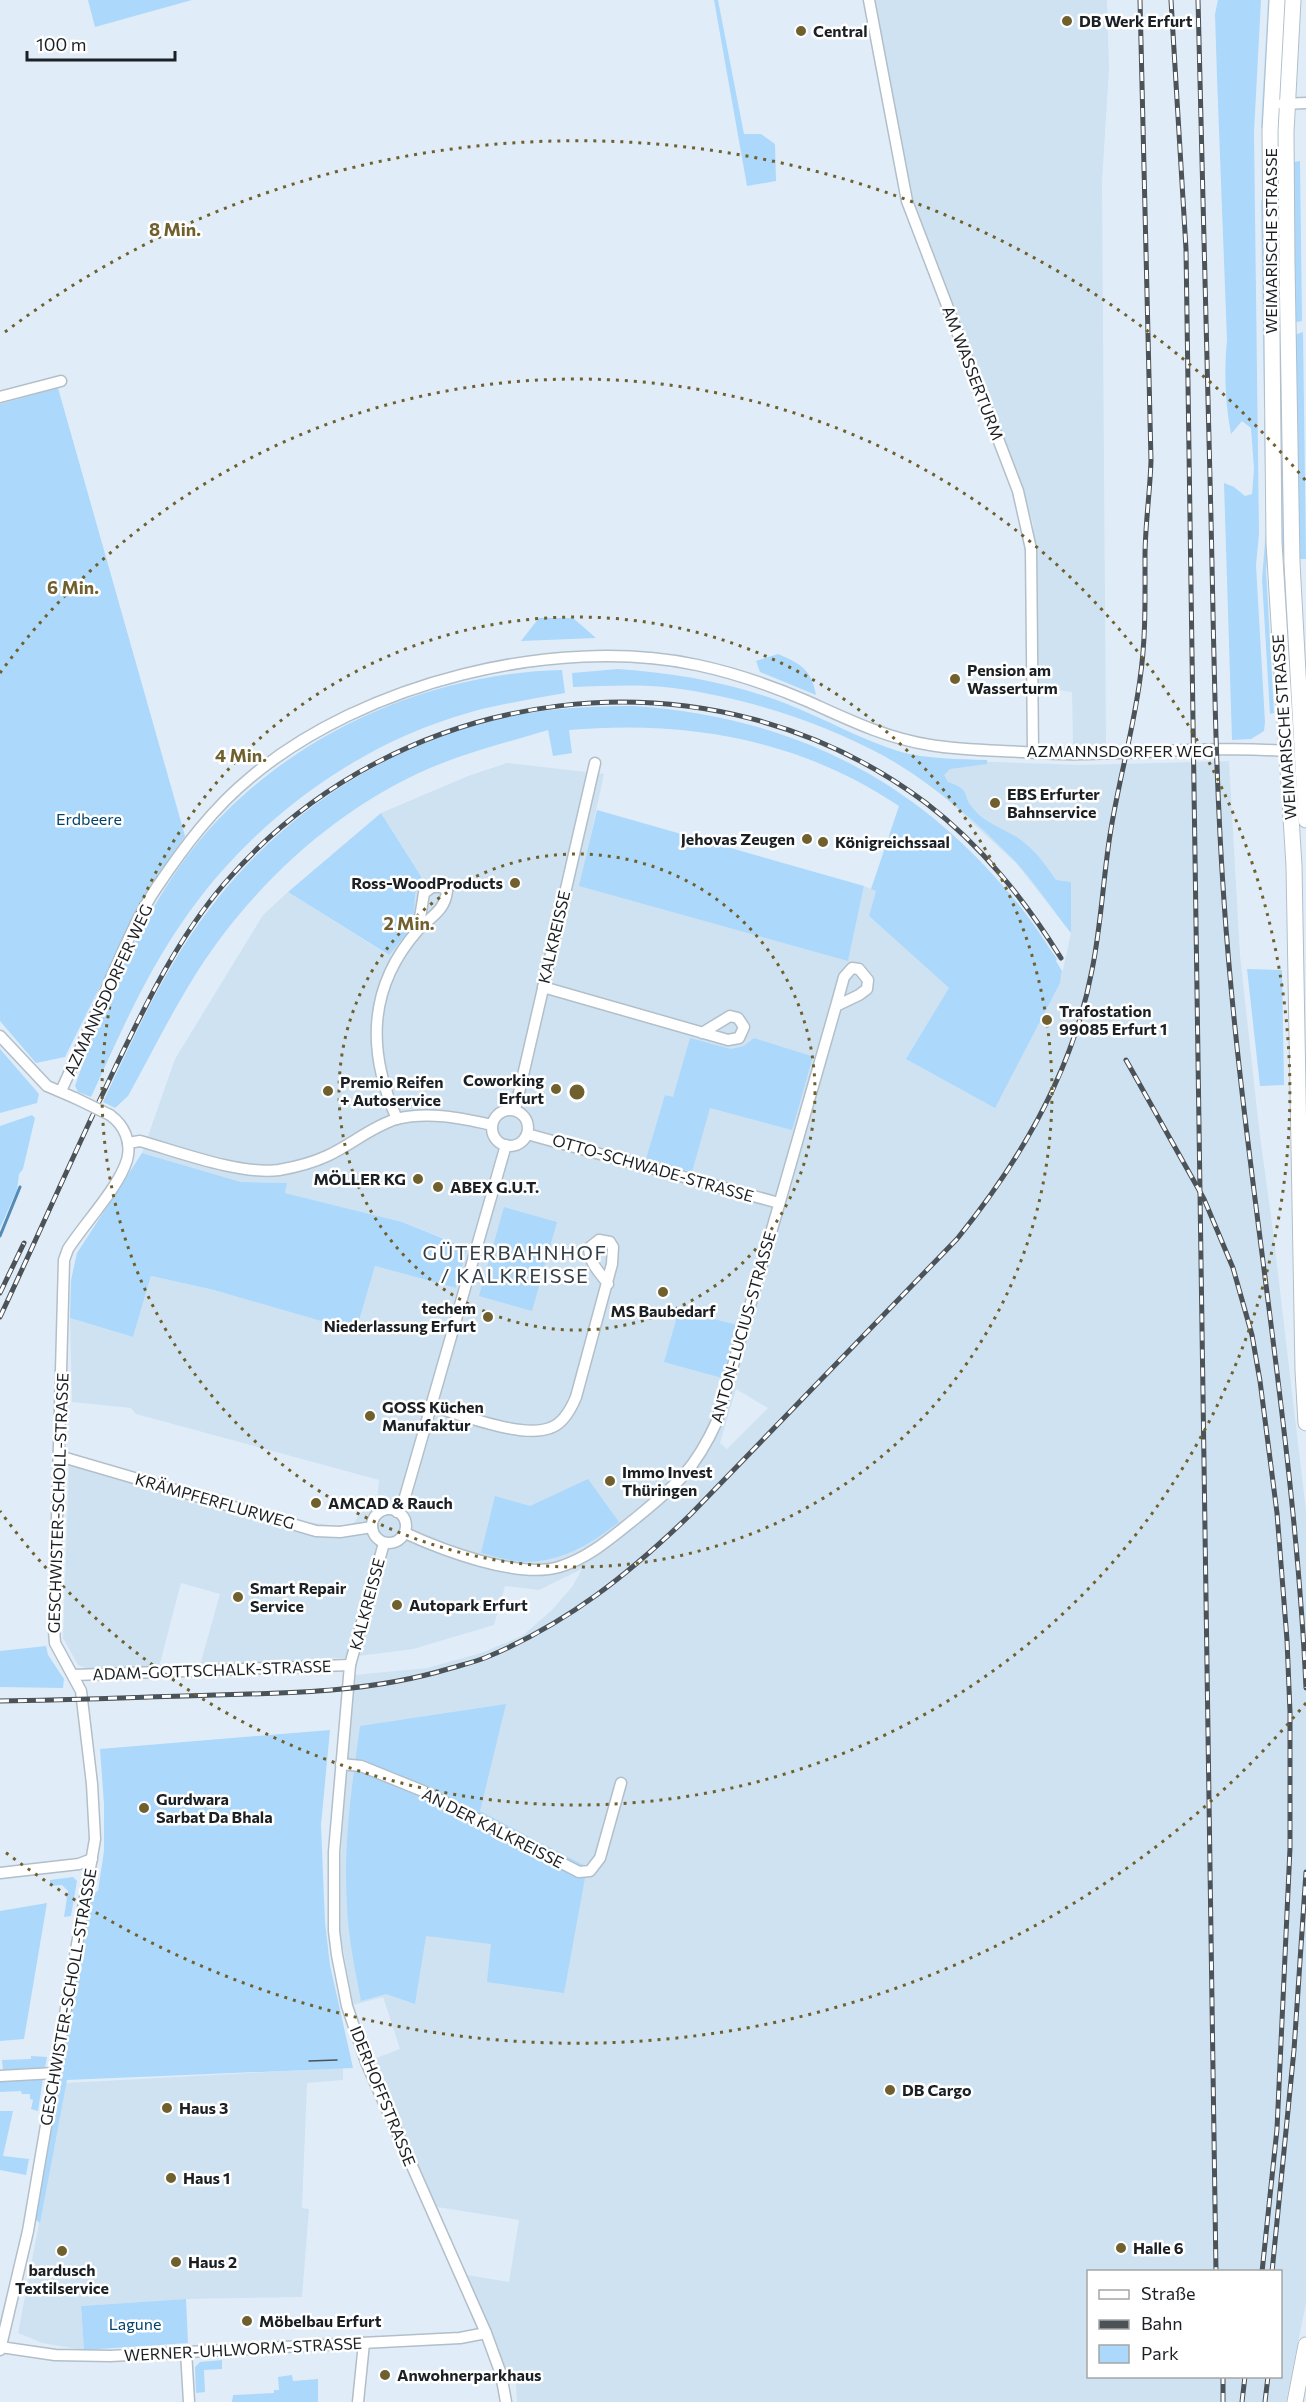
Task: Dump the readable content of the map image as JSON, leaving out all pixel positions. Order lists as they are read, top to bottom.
{
  "streets": {
    "main road": ["WEIMARISCHE STRASSE"],
    "street": [
      "AM WASSERTURM",
      "AZMANNSDORFER WEG",
      "KALKREISSE",
      "OTTO-SCHWADE-STRASSE",
      "ANTON-LUCIUS-STRASSE",
      "KRÄMPFERFLURWEG",
      "GESCHWISTER-SCHOLL-STRASSE",
      "ADAM-GOTTSCHALK-STRASSE",
      "AN DER KALKREISSE",
      "IDERHOFFSTRASSE",
      "WERNER-UHLWORM-STRASSE"
    ]
  },
  "crossings": [
    ["WEIMARISCHE STRASSE", "AZMANNSDORFER WEG"],
    ["AM WASSERTURM", "AZMANNSDORFER WEG"],
    ["KALKREISSE", "OTTO-SCHWADE-STRASSE"],
    ["KALKREISSE", "ANTON-LUCIUS-STRASSE"],
    ["KALKREISSE", "KRÄMPFERFLURWEG"],
    ["KALKREISSE", "ADAM-GOTTSCHALK-STRASSE"],
    ["KALKREISSE", "IDERHOFFSTRASSE"],
    ["OTTO-SCHWADE-STRASSE", "ANTON-LUCIUS-STRASSE"],
    ["ANTON-LUCIUS-STRASSE", "KRÄMPFERFLURWEG"],
    ["KRÄMPFERFLURWEG", "GESCHWISTER-SCHOLL-STRASSE"],
    ["GESCHWISTER-SCHOLL-STRASSE", "ADAM-GOTTSCHALK-STRASSE"],
    ["GESCHWISTER-SCHOLL-STRASSE", "WERNER-UHLWORM-STRASSE"],
    ["ADAM-GOTTSCHALK-STRASSE", "IDERHOFFSTRASSE"],
    ["AN DER KALKREISSE", "IDERHOFFSTRASSE"],
    ["IDERHOFFSTRASSE", "WERNER-UHLWORM-STRASSE"]
  ],
  "districts": ["GÜTERBAHNHOF / KALKREISSE"],
  "parks": ["Erdbeere", "Lagune"],
  "places": [
    "DB Werk Erfurt",
    "Central",
    "Pension am Wasserturm",
    "EBS Erfurter Bahnservice",
    "Jehovas Zeugen",
    "Königreichssaal",
    "Ross-WoodProducts",
    "Trafostation 99085 Erfurt 1",
    "Coworking Erfurt",
    "Premio Reifen + Autoservice",
    "MÖLLER KG",
    "ABEX G.U.T.",
    "MS Baubedarf",
    "techem Niederlassung Erfurt",
    "GOSS Küchen Manufaktur",
    "Immo Invest Thüringen",
    "AMCAD & Rauch",
    "Smart Repair Service",
    "Autopark Erfurt",
    "Gurdwara Sarbat Da Bhala",
    "DB Cargo",
    "Haus 3",
    "Haus 1",
    "Halle 6",
    "bardusch Textilservice",
    "Haus 2",
    "Möbelbau Erfurt",
    "Anwohnerparkhaus"
  ],
  "legend": ["Straße", "Bahn", "Park"],
  "scale_bar": "100 m",
  "rings": [
    "8 Min.",
    "6 Min.",
    "4 Min.",
    "2 Min."
  ]
}
